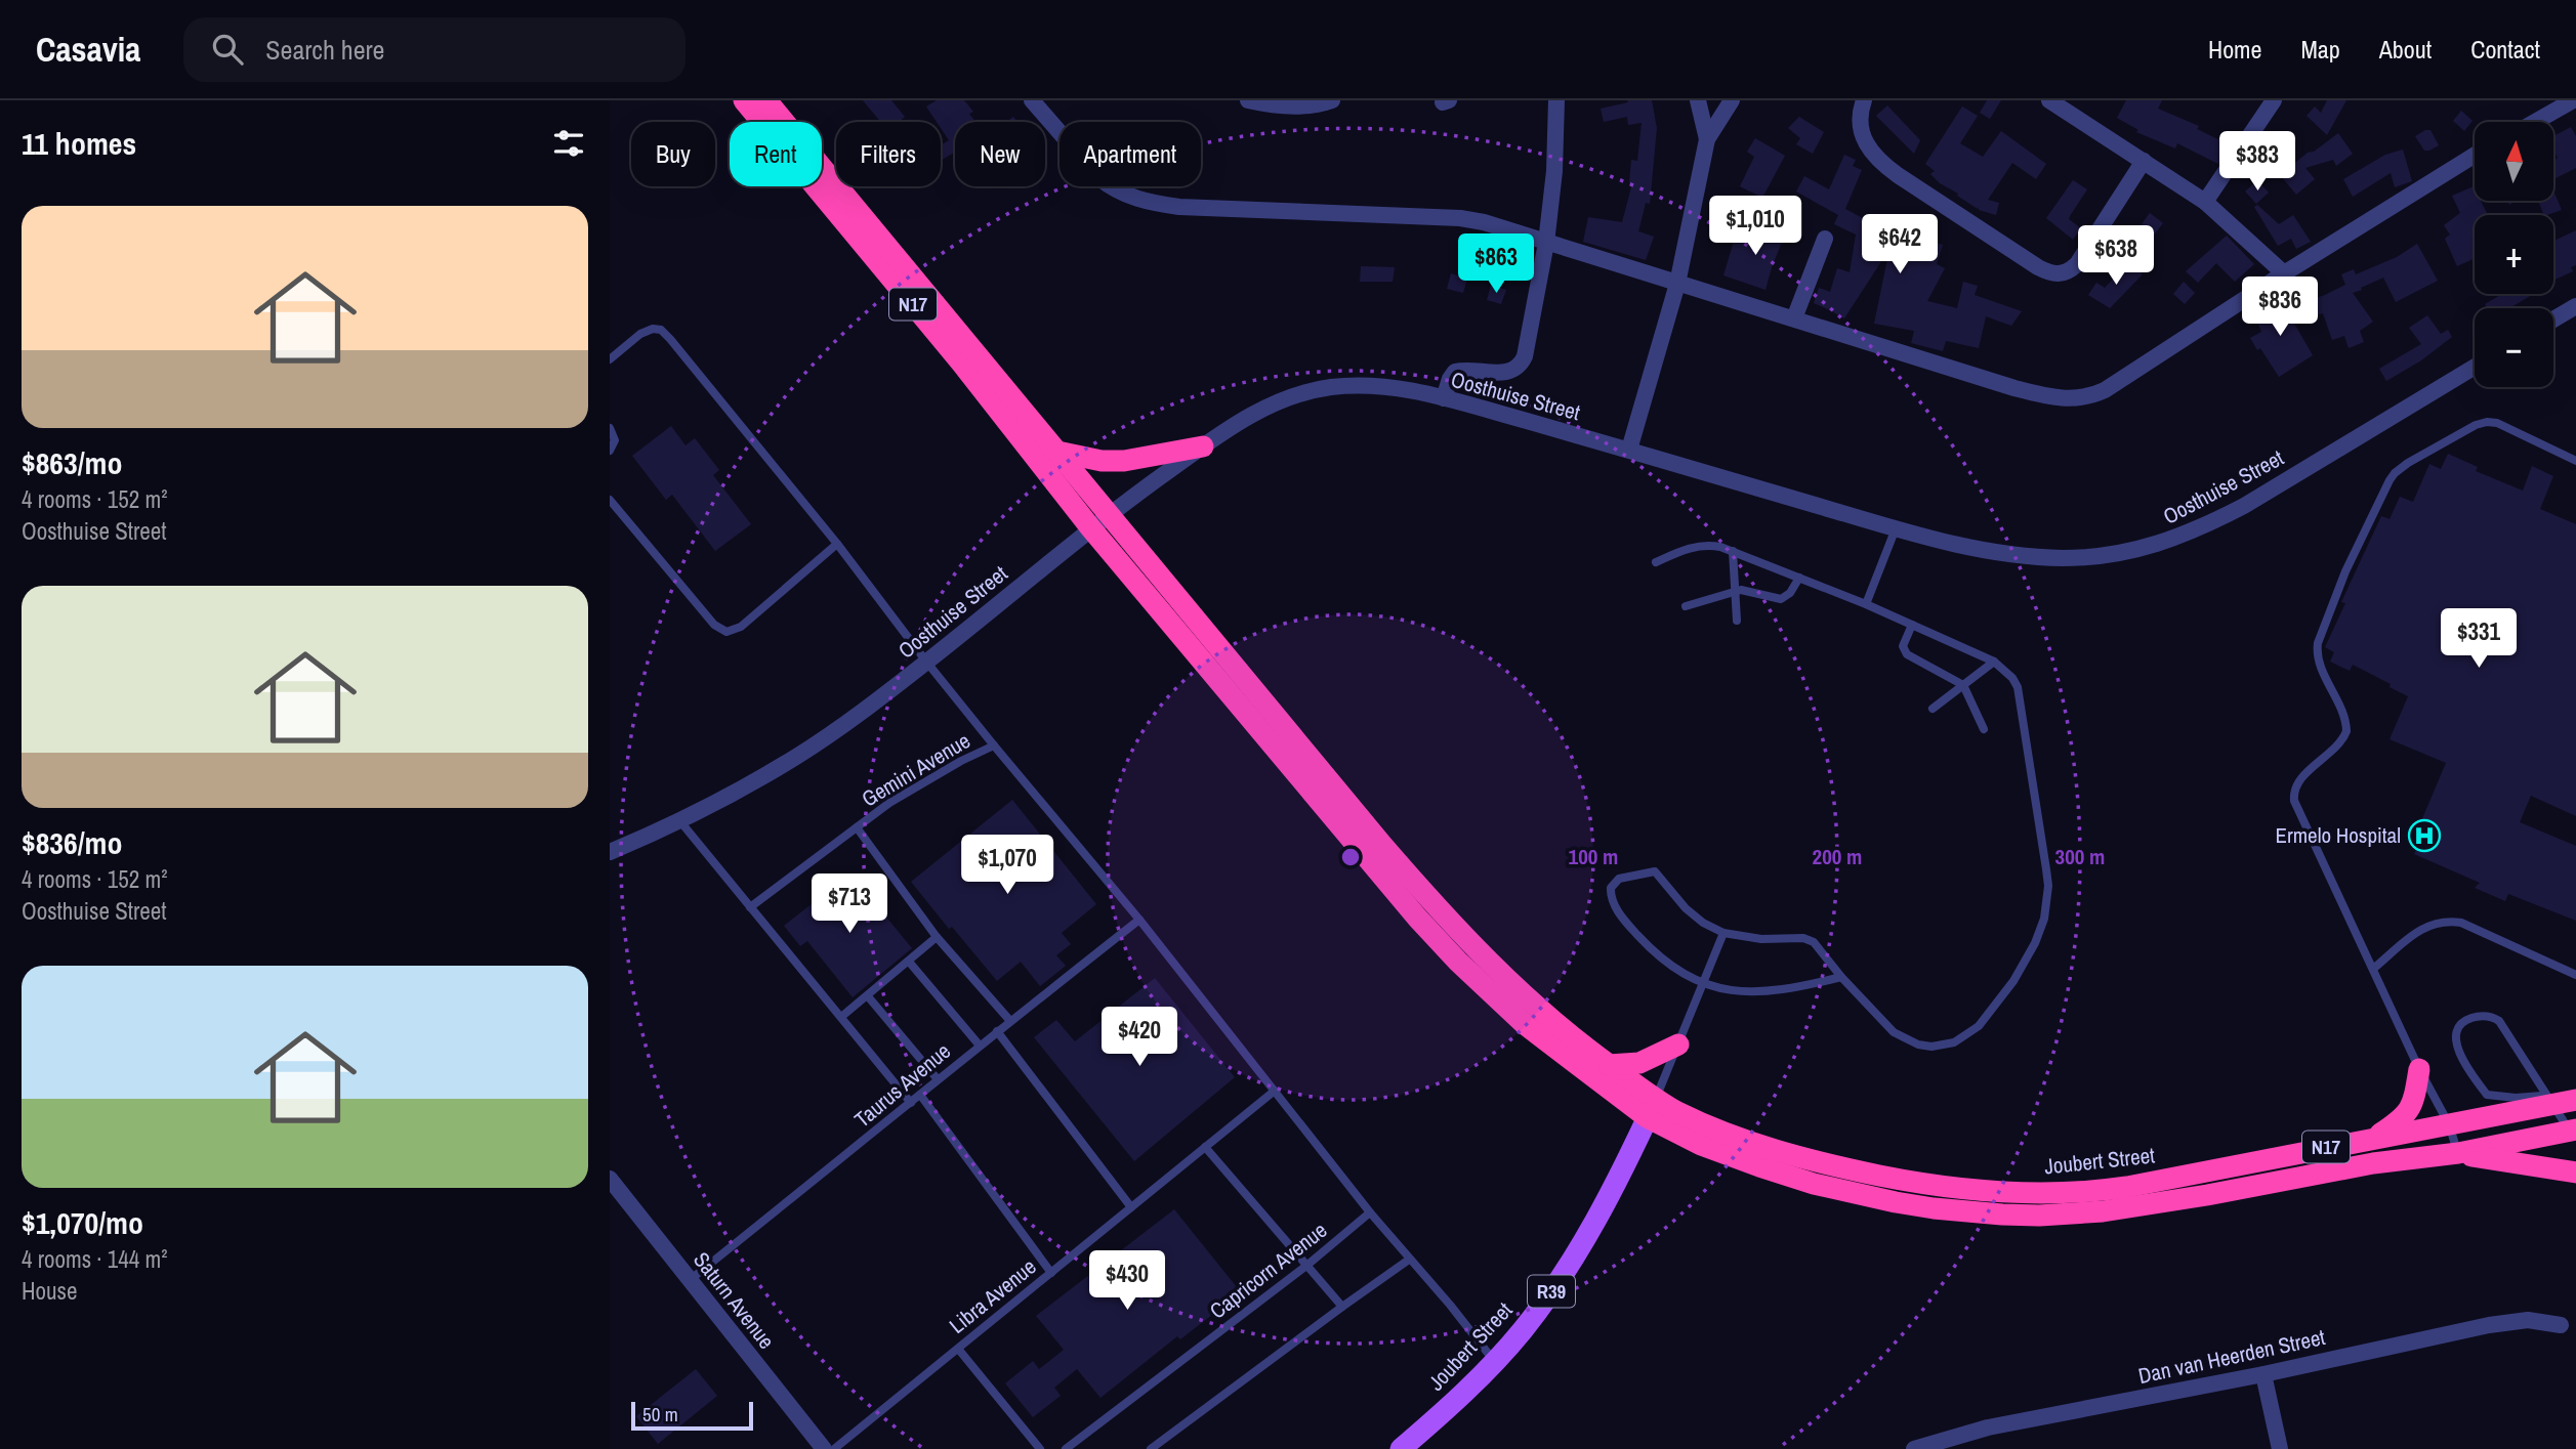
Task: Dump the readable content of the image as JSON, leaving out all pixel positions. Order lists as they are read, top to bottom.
{
  "streets": {
    "highway": ["N17", "Joubert Street"],
    "main road": ["R39"],
    "street": ["Oosthuise Street", "Saturn Avenue", "Dan van Heerden Street"],
    "lane": [
      "Gemini Avenue",
      "Taurus Avenue",
      "Capricorn Avenue",
      "Libra Avenue"
    ]
  },
  "crossings": [
    ["N17", "Oosthuise Street"],
    ["N17", "Joubert Street"],
    ["Gemini Avenue", "Taurus Avenue"],
    ["Taurus Avenue", "Saturn Avenue"]
  ],
  "places": {
    "hospital": ["Ermelo Hospital"]
  },
  "scale_bar": "50 m",
  "north": "top",
  "page": {
    "header": "Casavia",
    "search": "Search here",
    "nav": [
      "Home",
      "Map",
      "About",
      "Contact"
    ],
    "heading": "11 homes",
    "map_buttons": ["+", "−"],
    "chip": [
      "Buy",
      "Rent",
      "Filters",
      "New",
      "Apartment"
    ],
    "price": [
      "$383",
      "$1,010",
      "$642",
      "$638",
      "$863",
      "$836",
      "$331",
      "$1,070",
      "$713",
      "$420",
      "$430"
    ],
    "list": [
      {
        "name": "$863/mo",
        "note": "4 rooms · 152 m² · Oosthuise Street"
      },
      {
        "name": "$836/mo",
        "note": "4 rooms · 152 m² · Oosthuise Street"
      },
      {
        "name": "$1,070/mo",
        "note": "4 rooms · 144 m² · House"
      }
    ],
    "scale": "50 m"
  },
  "rings": ["100 m", "200 m", "300 m"]
}
